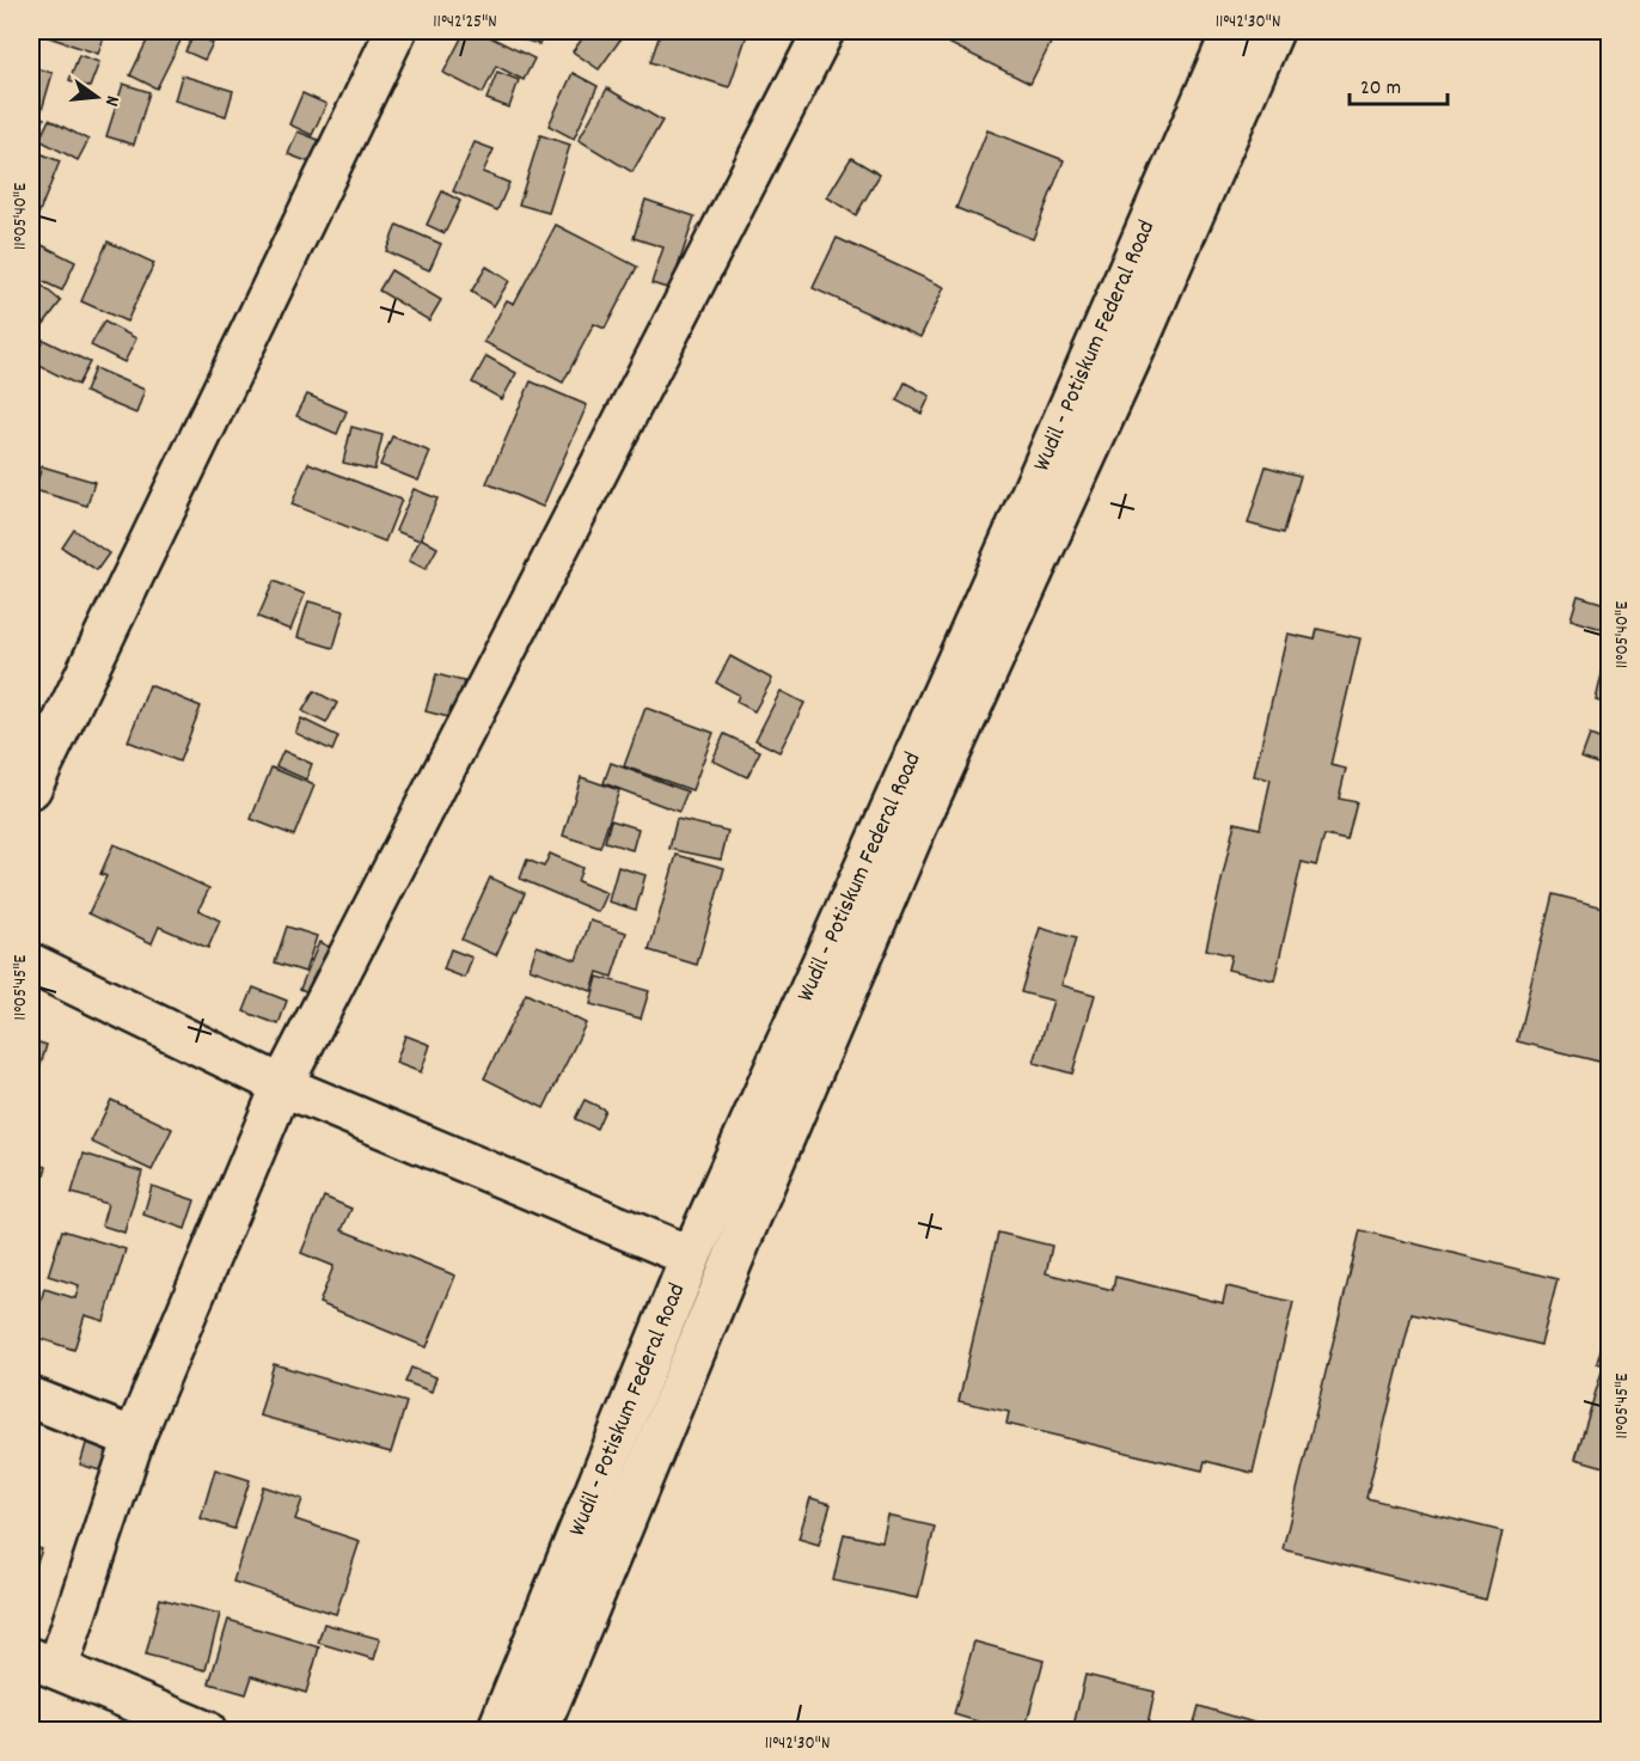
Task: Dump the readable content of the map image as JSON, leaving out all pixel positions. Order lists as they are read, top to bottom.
{
  "streets": {
    "main road": ["Wudil - Potiskum Federal Road"]
  },
  "scale_bar": "20 m",
  "north": "right",
  "coordinates": [
    "11°42'25\"N",
    "11°42'30\"N",
    "11°05'40\"E",
    "11°05'45\"E"
  ]
}
